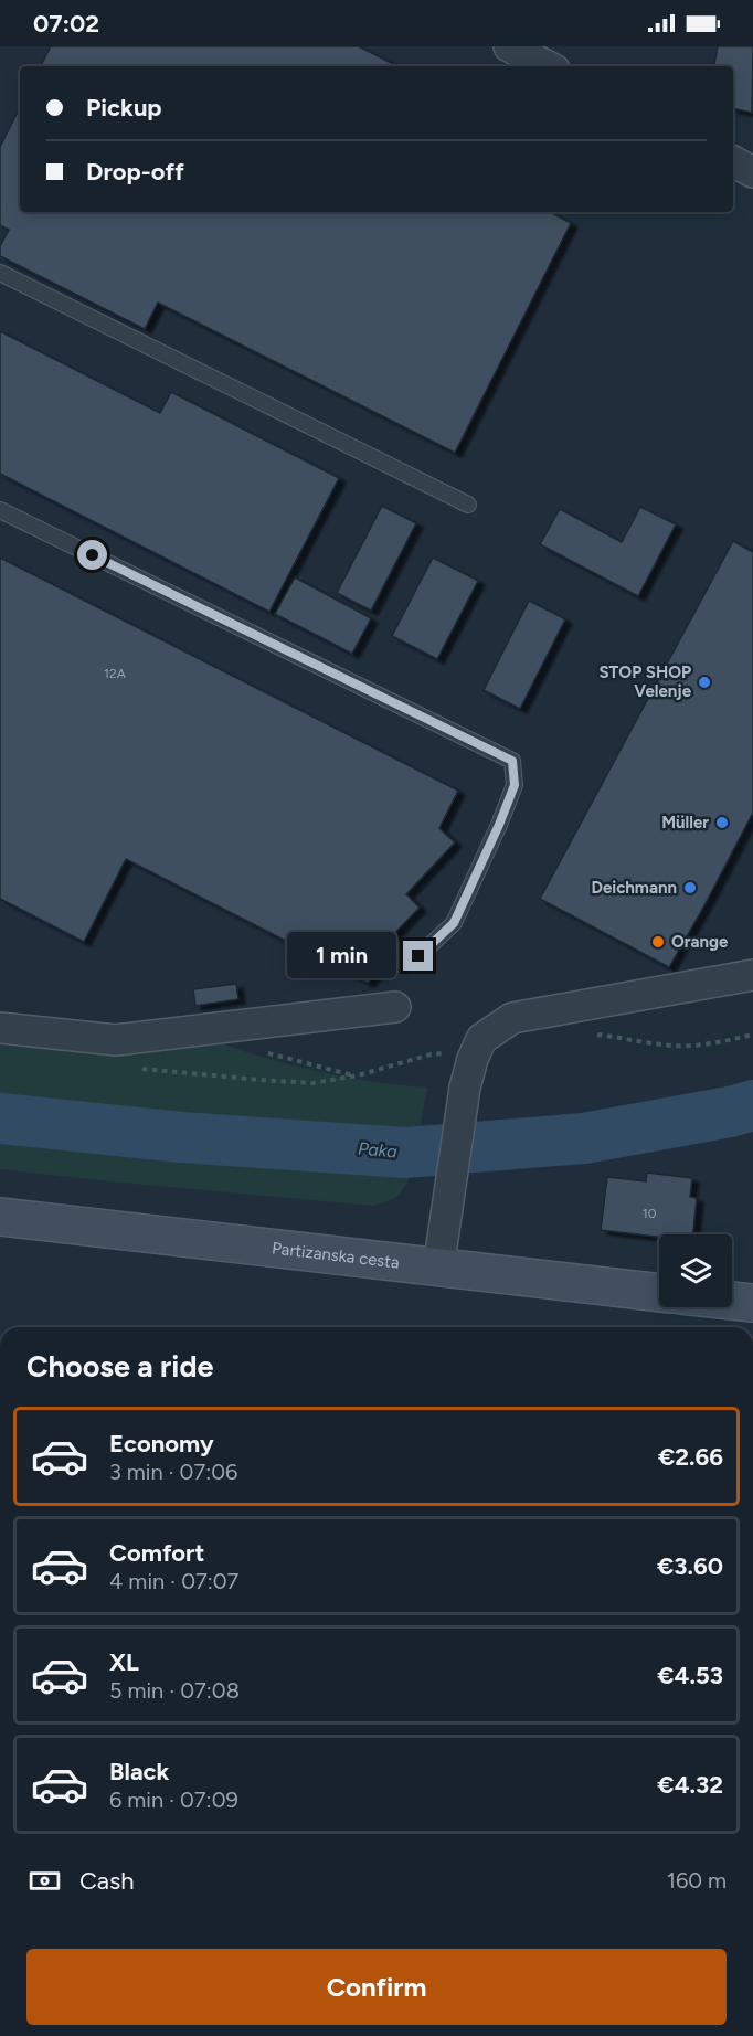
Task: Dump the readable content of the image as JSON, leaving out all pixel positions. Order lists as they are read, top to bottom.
{
  "streets": {
    "main road": ["Partizanska cesta"]
  },
  "water": ["Paka"],
  "places": [
    "STOP SHOP Velenje",
    "Müller",
    "Deichmann",
    "Orange"
  ],
  "house_numbers": ["12A", "10"],
  "page": {
    "status": "07:02",
    "banner": ["Pickup", "Drop-off"],
    "bubble": "1 min",
    "heading": "Choose a ride",
    "list": [
      {
        "name": "Economy",
        "note": "3 min · 07:06",
        "value": "€2.66"
      },
      {
        "name": "Comfort",
        "note": "4 min · 07:07",
        "value": "€3.60"
      },
      {
        "name": "XL",
        "note": "5 min · 07:08",
        "value": "€4.53"
      },
      {
        "name": "Black",
        "note": "6 min · 07:09",
        "value": "€4.32"
      }
    ],
    "pay": ["Cash", "160 m"],
    "buttons": "Confirm"
  }
}
